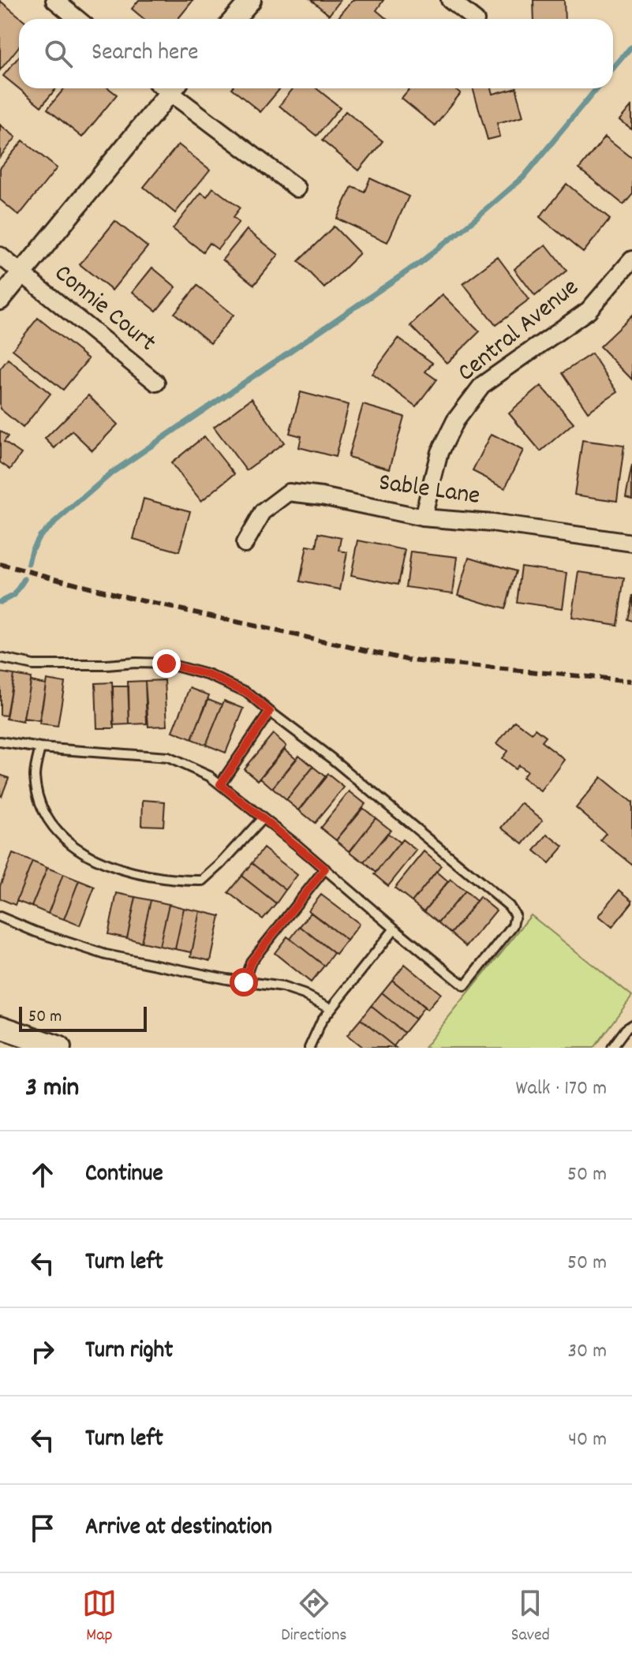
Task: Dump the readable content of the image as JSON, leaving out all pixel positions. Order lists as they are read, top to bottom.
{
  "streets": {
    "street": ["Connie Court", "Central Avenue", "Sable Lane"]
  },
  "crossings": [
    ["Central Avenue", "Sable Lane"]
  ],
  "scale_bar": "50 m",
  "page": {
    "search": "Search here",
    "scale": "50 m",
    "heading": ["3 min", "Walk · 170 m"],
    "list": [
      ["Continue", "50 m"],
      ["Turn left", "50 m"],
      ["Turn right", "30 m"],
      ["Turn left", "40 m"],
      "Arrive at destination"
    ],
    "nav": ["Map", "Directions", "Saved"]
  }
}
